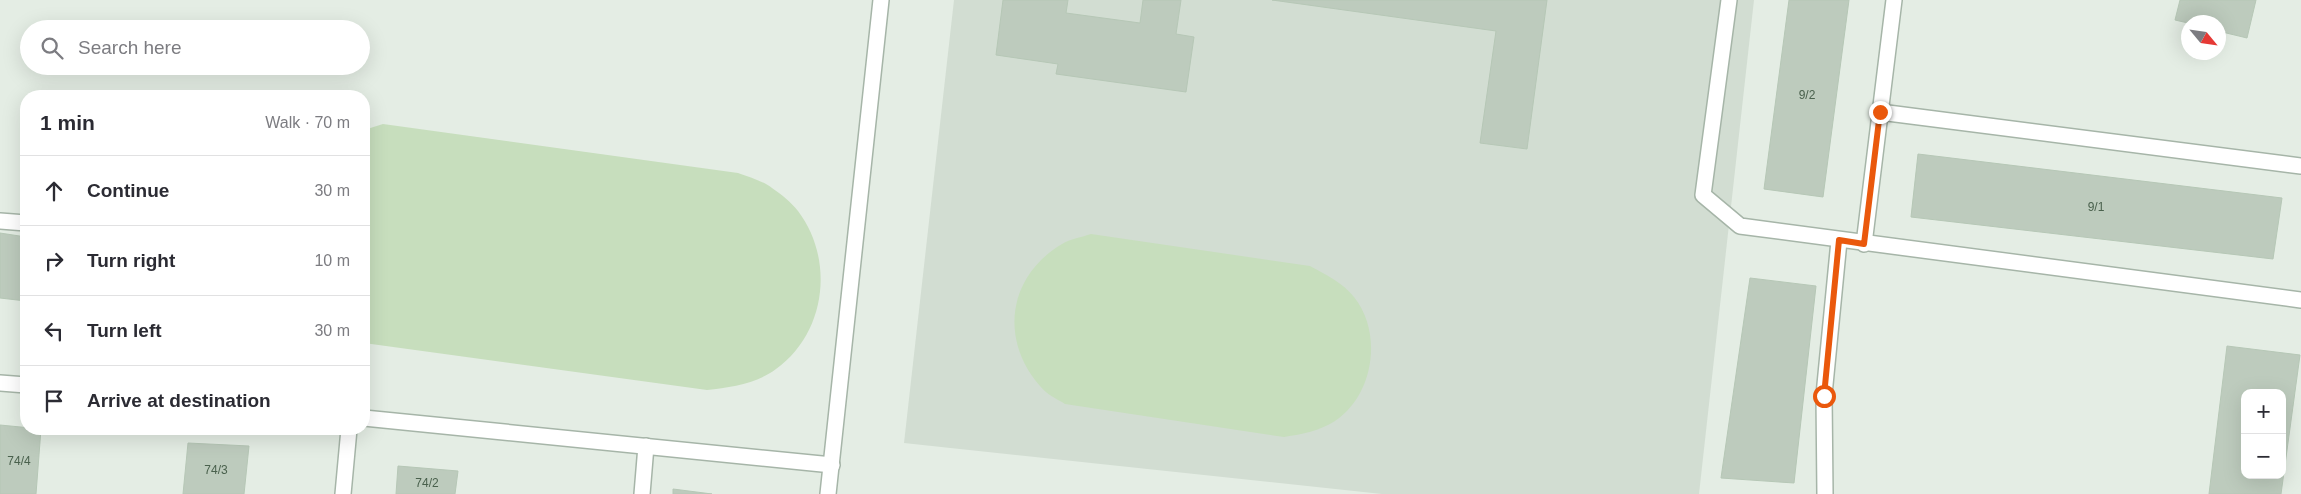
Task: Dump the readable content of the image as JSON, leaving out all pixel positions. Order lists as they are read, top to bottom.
{
  "house_numbers": [
    "9/2",
    "9/1",
    "74/4",
    "74/3",
    "74/2"
  ],
  "north": "bottom right",
  "page": {
    "search": "Search here",
    "heading": ["1 min", "Walk · 70 m"],
    "list": [
      ["Continue", "30 m"],
      ["Turn right", "10 m"],
      ["Turn left", "30 m"],
      "Arrive at destination"
    ],
    "map_buttons": ["+", "−"]
  }
}
